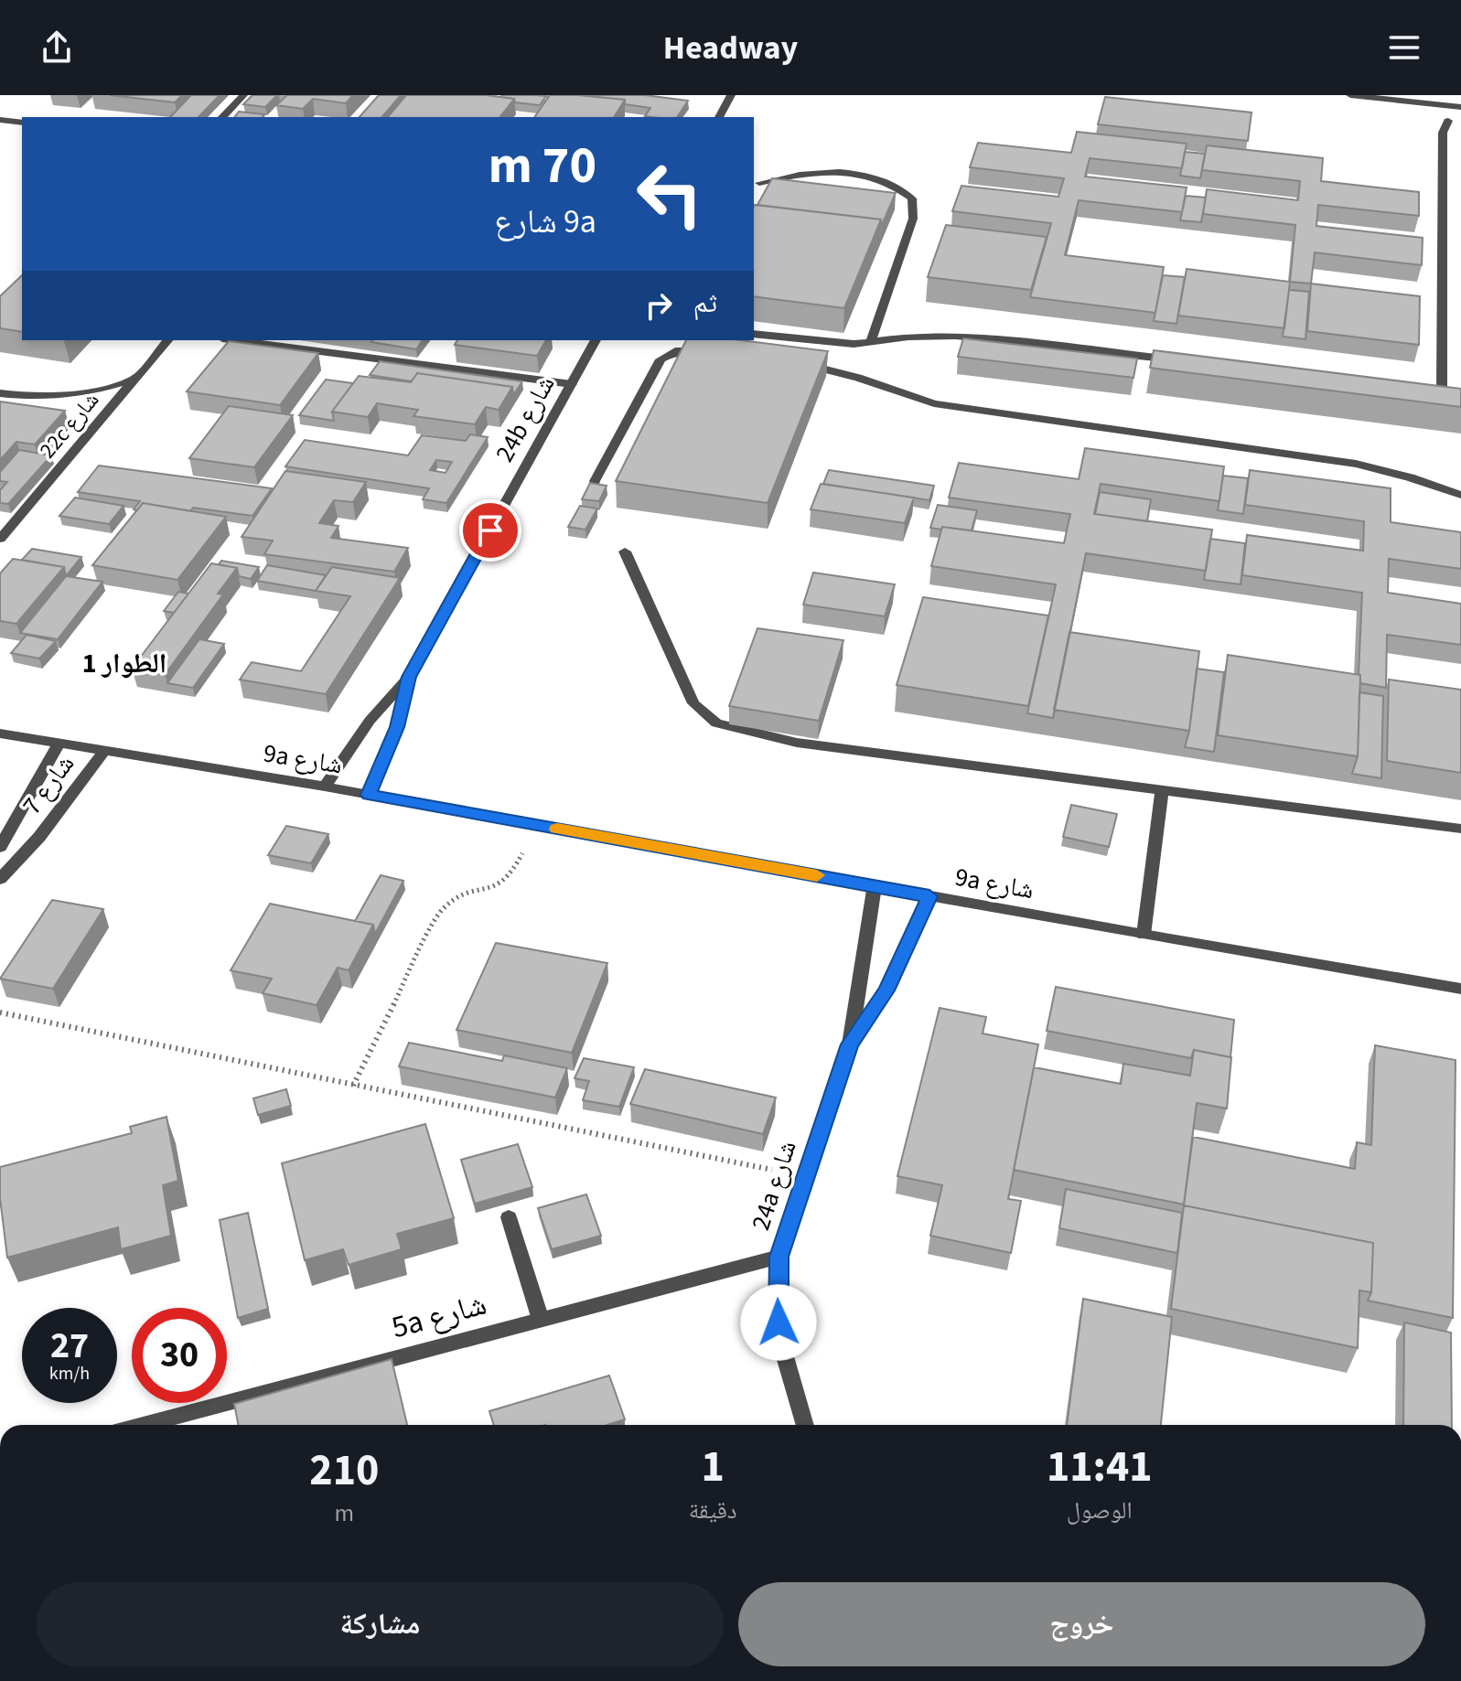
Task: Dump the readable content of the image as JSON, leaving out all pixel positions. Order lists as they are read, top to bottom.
{
  "streets": {
    "street": [
      "24b شارع",
      "22c شارع",
      "9a شارع",
      "شارع 7",
      "24a شارع",
      "5a شارع"
    ]
  },
  "crossings": [
    ["24b شارع", "9a شارع"],
    ["9a شارع", "شارع 7"],
    ["9a شارع", "24a شارع"],
    ["24a شارع", "5a شارع"]
  ],
  "districts": ["الطوار 1"],
  "page": {
    "header": "Headway",
    "turn": ["70 m", "9a شارع"],
    "then": "ثم",
    "speed": "27 km/h",
    "limit": "30",
    "eta": [
      "11:41",
      "الوصول",
      "1",
      "دقيقة",
      "210",
      "m"
    ],
    "buttons": ["خروج", "مشاركة"]
  }
}
